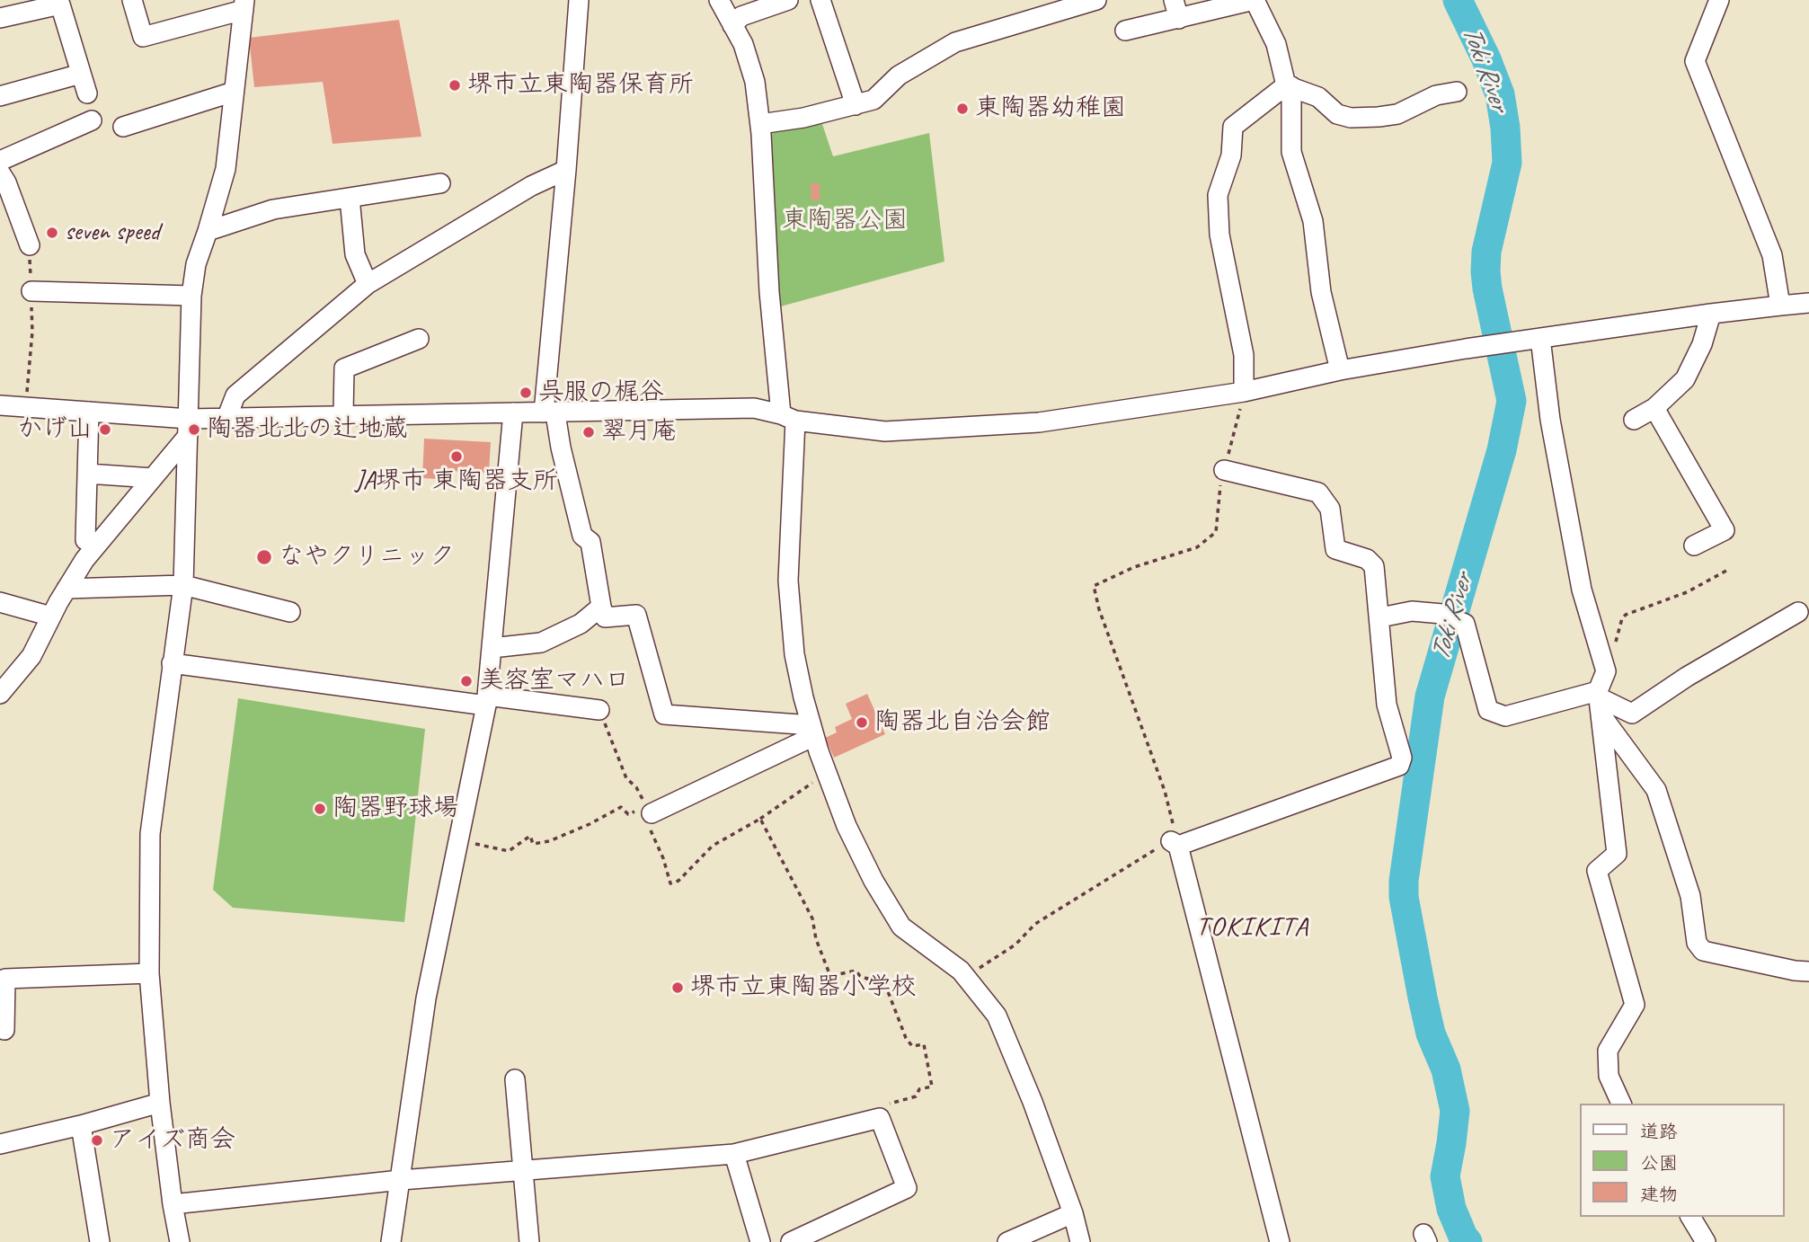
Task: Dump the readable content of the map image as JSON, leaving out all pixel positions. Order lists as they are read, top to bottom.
{
  "districts": ["TOKIKITA"],
  "water": ["Toki River"],
  "parks": ["東陶器公園"],
  "places": [
    "堺市立東陶器保育所",
    "東陶器幼稚園",
    "seven speed",
    "呉服の梶谷",
    "かげ山",
    "陶器北北の辻地蔵",
    "翠月庵",
    "JA堺市 東陶器支所",
    "なやクリニック",
    "美容室マハロ",
    "陶器北自治会館",
    "陶器野球場",
    "堺市立東陶器小学校",
    "アイズ商会"
  ],
  "legend": ["道路", "公園", "建物"]
}
